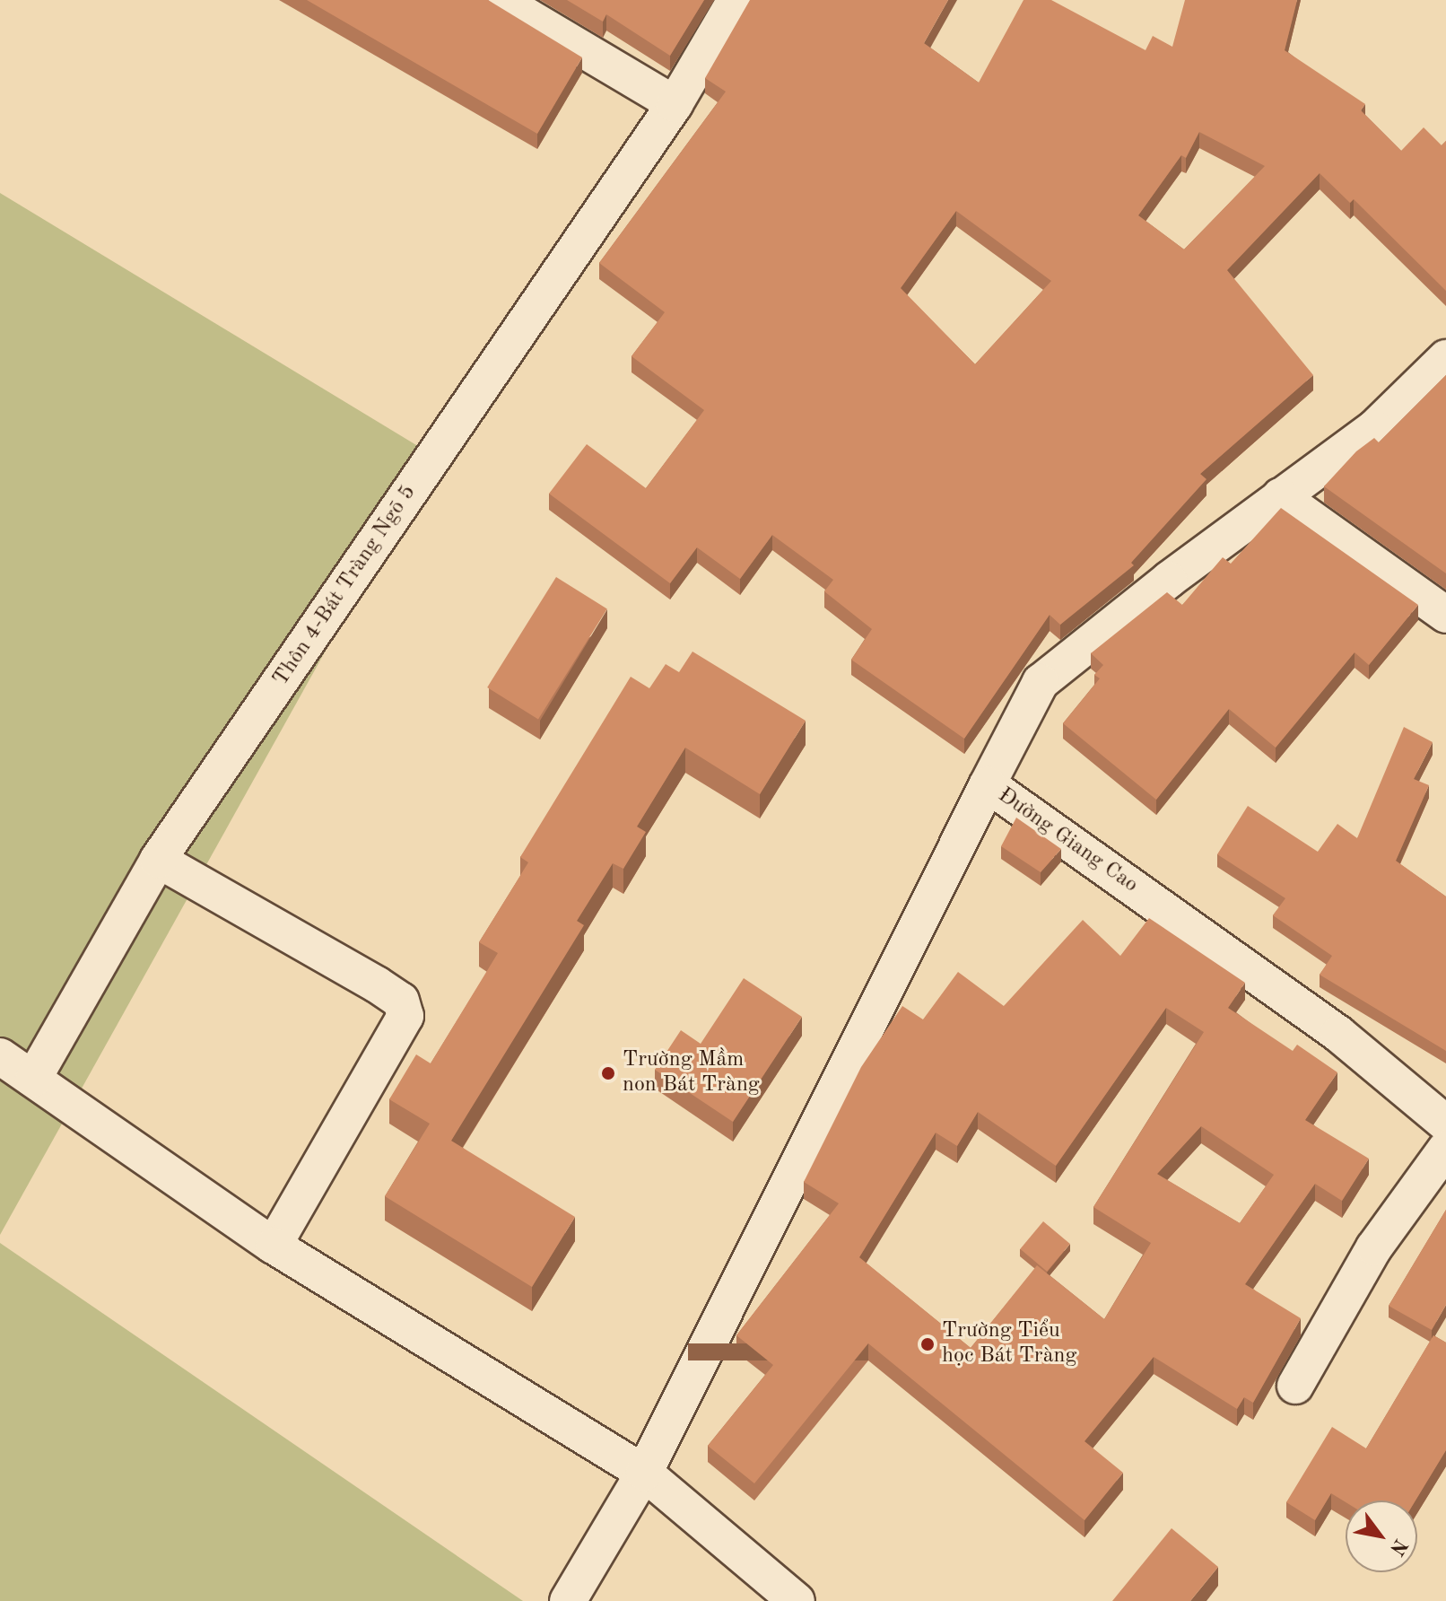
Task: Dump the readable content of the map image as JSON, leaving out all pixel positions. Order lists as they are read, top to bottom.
{
  "streets": {
    "street": ["Thôn 4-Bát Tràng Ngõ 5", "Đường Giang Cao"]
  },
  "places": ["Trường Mầm non Bát Tràng", "Trường Tiểu học Bát Tràng"],
  "north": "bottom right"
}
